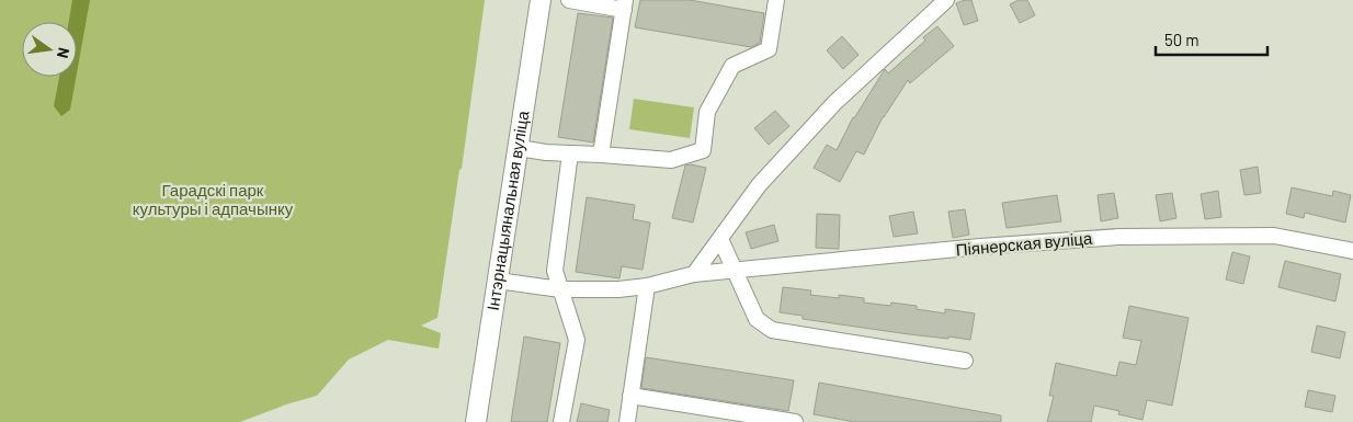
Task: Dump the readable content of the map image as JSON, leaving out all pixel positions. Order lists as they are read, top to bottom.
{
  "streets": {
    "main road": ["Інтэрнацыянальная вуліца"],
    "street": ["Піянерская вуліца"]
  },
  "crossings": [
    ["Інтэрнацыянальная вуліца", "Піянерская вуліца"]
  ],
  "parks": ["Гарадскі парк культуры і адпачынку"],
  "scale_bar": "50 m",
  "north": "right"
}
